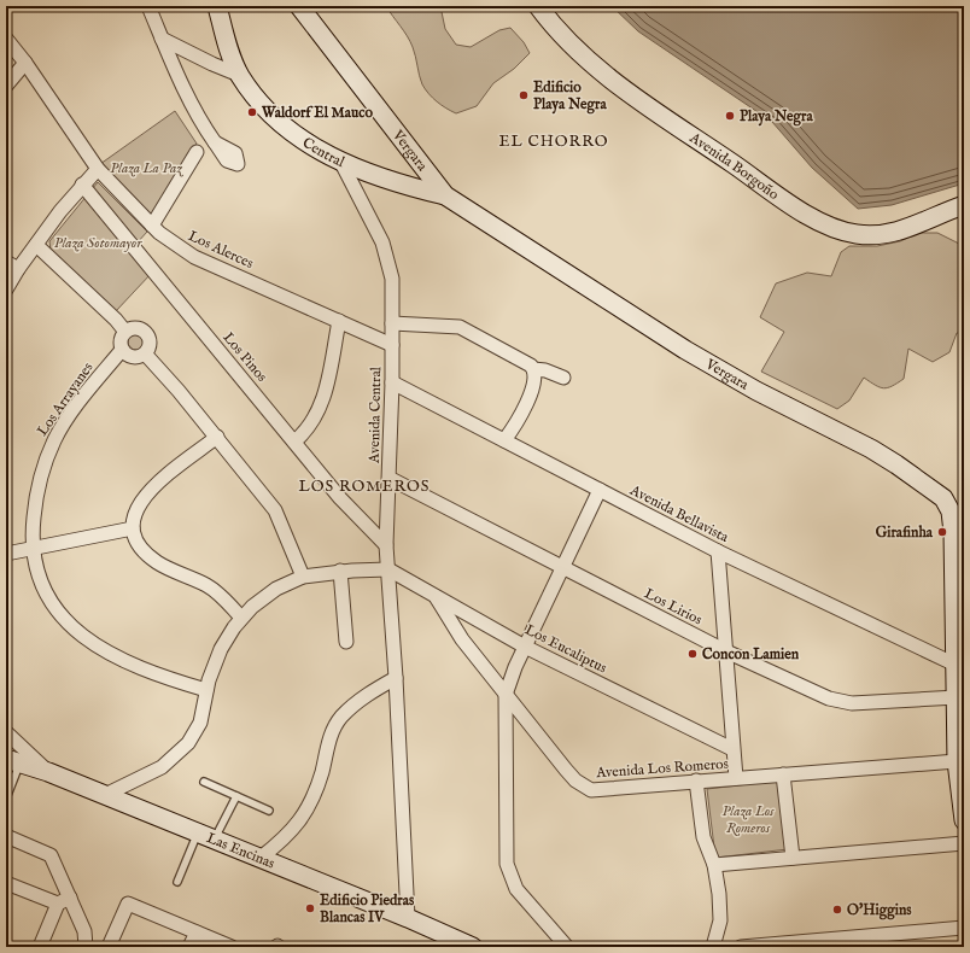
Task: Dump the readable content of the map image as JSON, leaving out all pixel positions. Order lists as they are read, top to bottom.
{
  "streets": {
    "street": [
      "Central",
      "Vergara",
      "Avenida Borgoño",
      "Los Alerces",
      "Los Pinos",
      "Los Arrayanes",
      "Avenida Central",
      "Avenida Bellavista",
      "Los Lirios",
      "Los Eucaliptus",
      "Avenida Los Romeros",
      "Las Encinas"
    ]
  },
  "crossings": [
    ["Central", "Vergara"],
    ["Central", "Avenida Central"],
    ["Vergara", "Avenida Bellavista"],
    ["Vergara", "Los Lirios"],
    ["Vergara", "Avenida Los Romeros"],
    ["Los Alerces", "Avenida Central"],
    ["Los Pinos", "Avenida Central"],
    ["Avenida Central", "Avenida Bellavista"],
    ["Avenida Central", "Los Lirios"],
    ["Avenida Central", "Los Eucaliptus"],
    ["Avenida Central", "Las Encinas"],
    ["Los Eucaliptus", "Avenida Los Romeros"]
  ],
  "districts": ["EL CHORRO", "LOS ROMEROS"],
  "parks": ["Plaza La Paz", "Plaza Sotomayor", "Plaza Los Romeros"],
  "places": [
    "Edificio Playa Negra",
    "Waldorf El Mauco",
    "Playa Negra",
    "Girafinha",
    "Concon Lamien",
    "Edificio Piedras Blancas IV",
    "O'Higgins"
  ]
}
